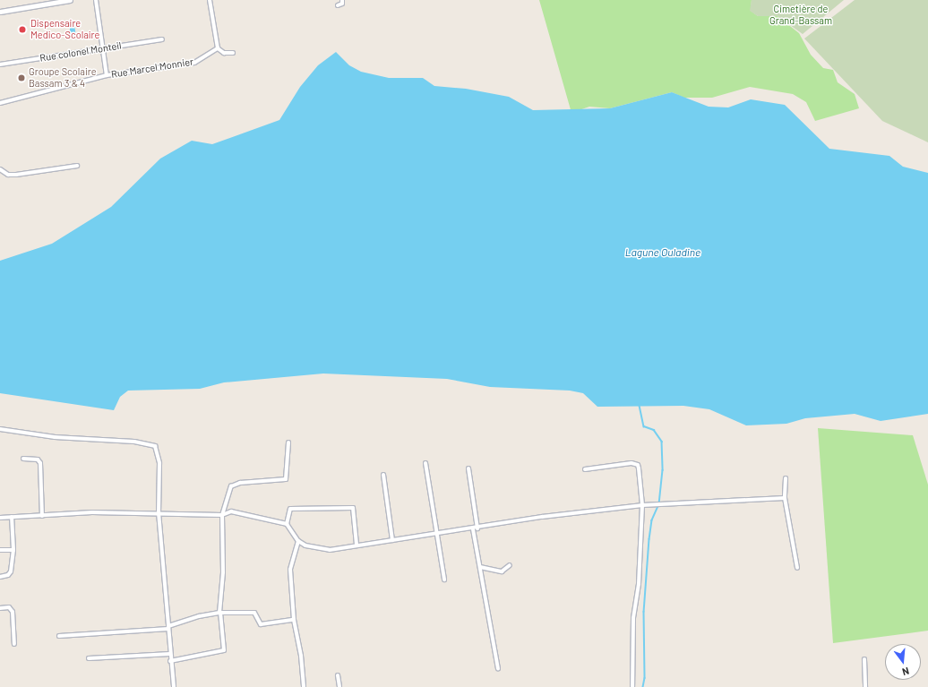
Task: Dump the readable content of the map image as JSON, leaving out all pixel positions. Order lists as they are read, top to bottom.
{
  "streets": {
    "street": ["Rue colonel Monteil", "Rue Marcel Monnier"]
  },
  "water": ["Lagune Ouladine"],
  "parks": ["Cimetière de Grand-Bassam"],
  "places": ["Dispensaire Medico-Scolaire", "Groupe Scolaire Bassam 3 & 4"],
  "north": "bottom"
}
